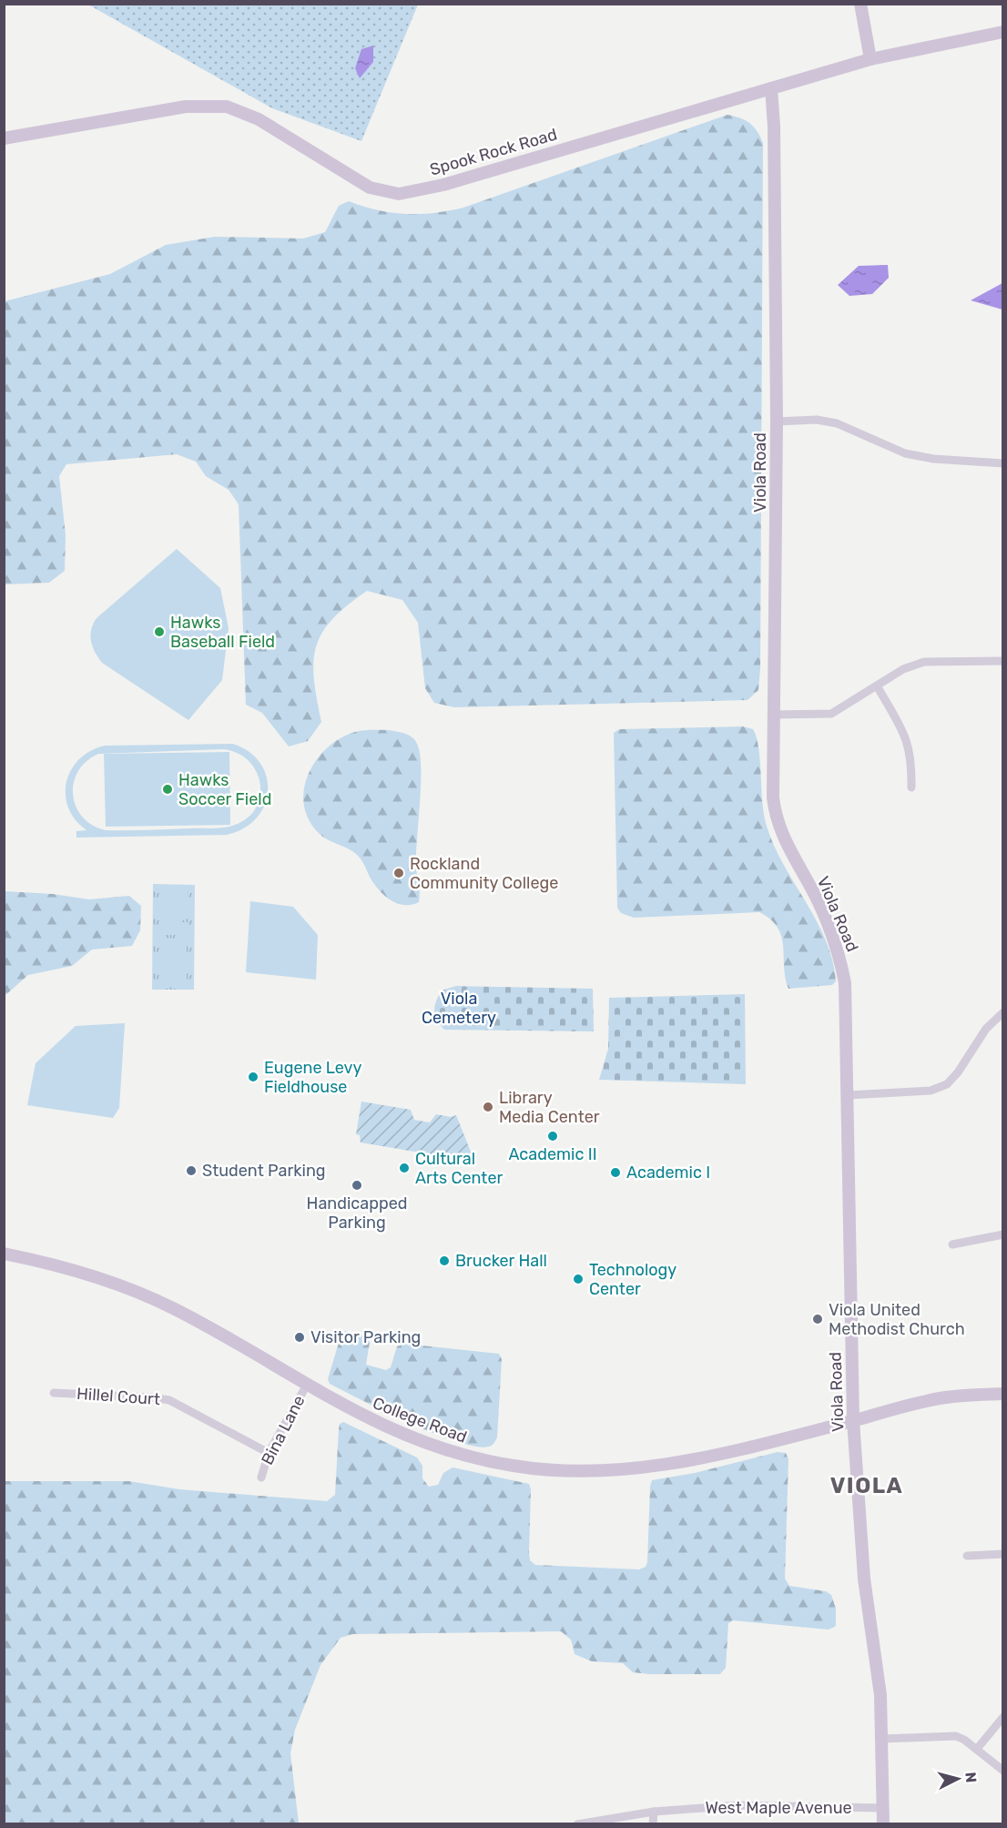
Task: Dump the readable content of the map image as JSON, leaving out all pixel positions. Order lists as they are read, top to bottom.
{
  "streets": {
    "street": [
      "Spook Rock Road",
      "Viola Road",
      "Hillel Court",
      "College Road",
      "Bina Lane",
      "West Maple Avenue"
    ]
  },
  "crossings": [
    ["Spook Rock Road", "Viola Road"],
    ["Viola Road", "College Road"],
    ["Viola Road", "West Maple Avenue"],
    ["Hillel Court", "Bina Lane"],
    ["College Road", "Bina Lane"]
  ],
  "districts": ["VIOLA"],
  "parks": ["Viola Cemetery"],
  "places": [
    "Hawks Baseball Field",
    "Hawks Soccer Field",
    "Rockland Community College",
    "Eugene Levy Fieldhouse",
    "Library Media Center",
    "Academic II",
    "Cultural Arts Center",
    "Student Parking",
    "Academic I",
    "Handicapped Parking",
    "Brucker Hall",
    "Technology Center",
    "Viola United Methodist Church",
    "Visitor Parking"
  ],
  "north": "right"
}
